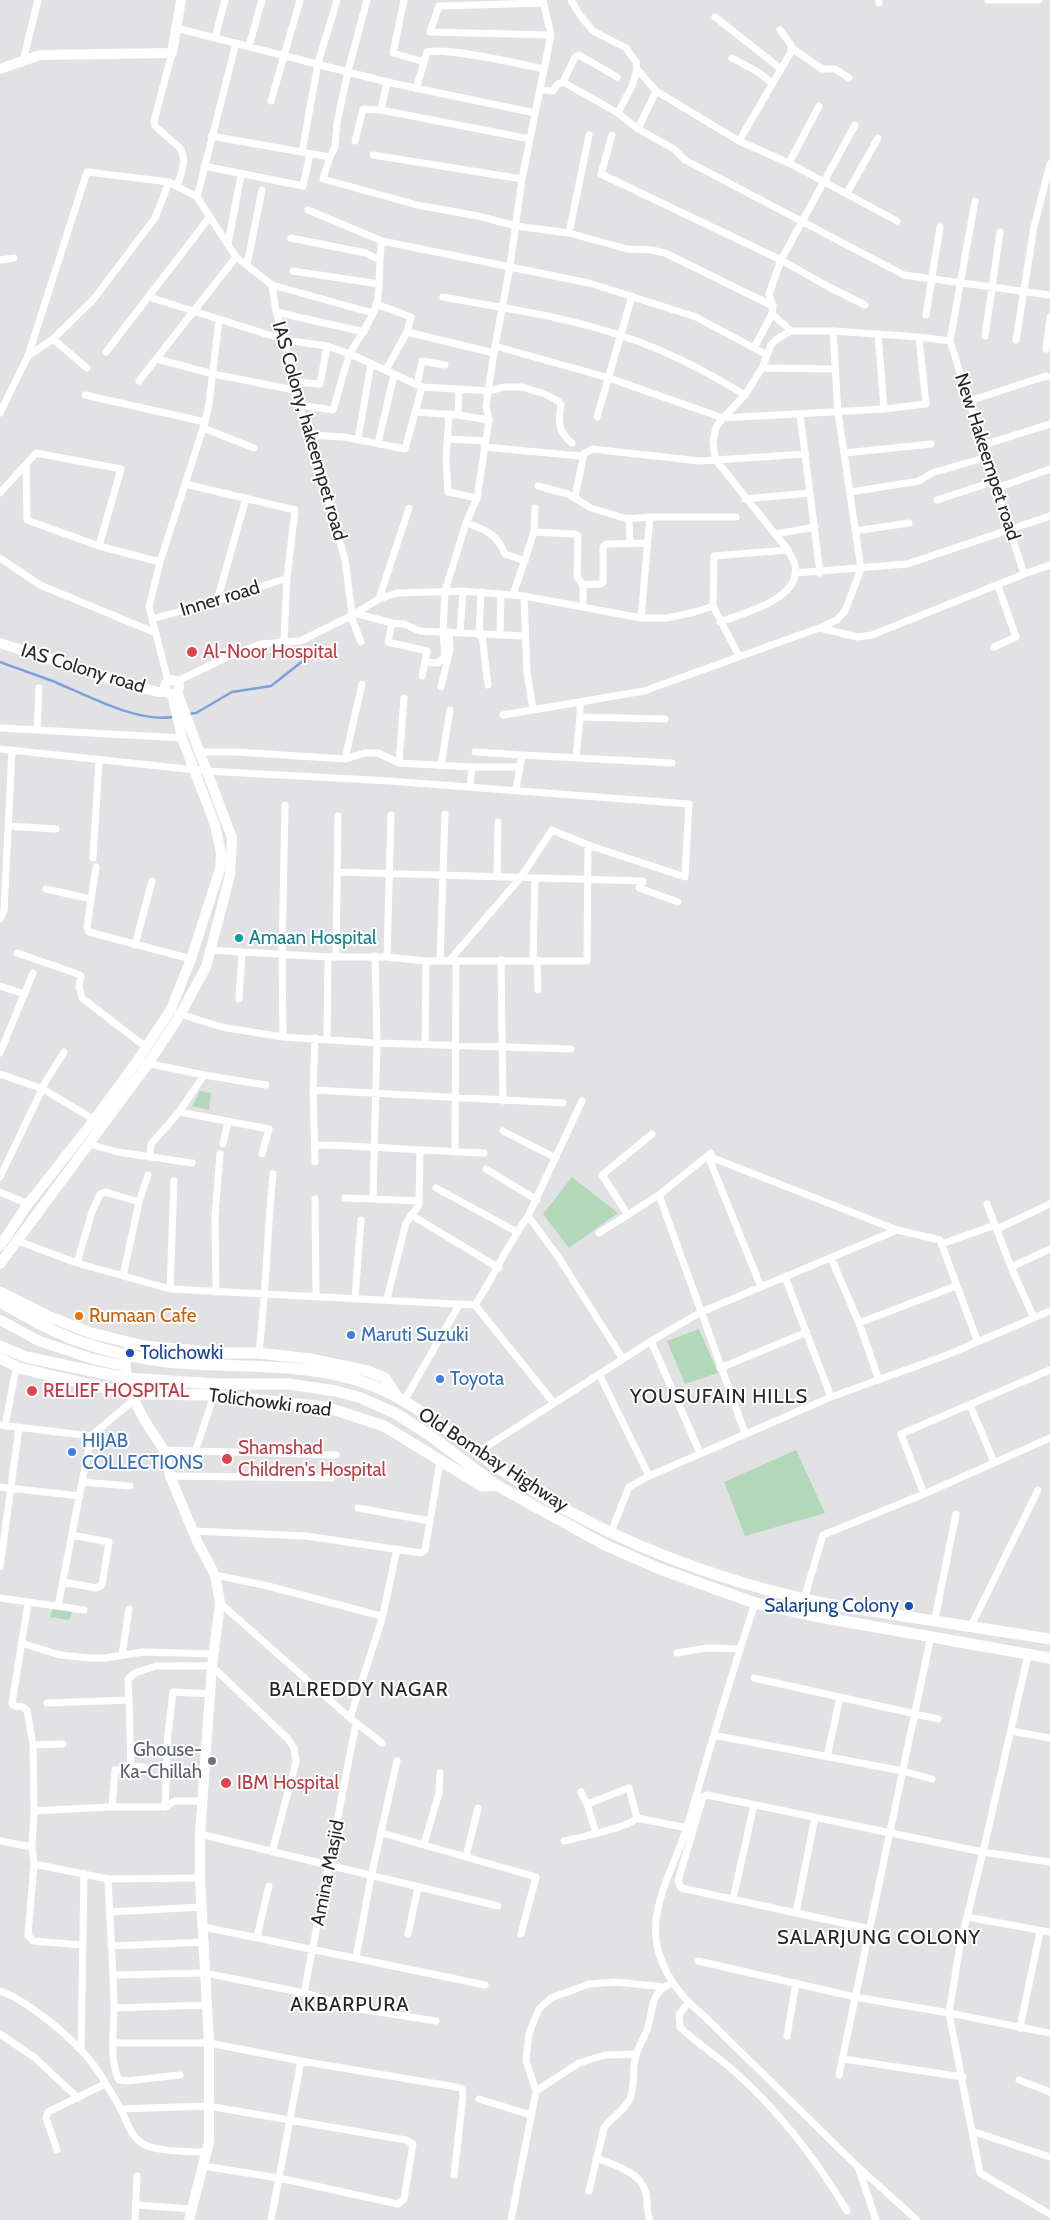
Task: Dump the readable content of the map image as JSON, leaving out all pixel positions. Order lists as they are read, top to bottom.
{
  "streets": {
    "main road": ["Tolichowki road", "Old Bombay Highway"],
    "street": [
      "IAS Colony, hakeempet road",
      "New Hakeempet road",
      "Inner road",
      "IAS Colony road",
      "Amina Masjid"
    ]
  },
  "crossings": [
    ["Tolichowki road", "Old Bombay Highway"]
  ],
  "districts": [
    "YOUSUFAIN HILLS",
    "BALREDDY NAGAR",
    "SALARJUNG COLONY",
    "AKBARPURA"
  ],
  "places": [
    "Al-Noor Hospital",
    "Amaan Hospital",
    "Rumaan Cafe",
    "Maruti Suzuki",
    "Tolichowki",
    "Toyota",
    "RELIEF HOSPITAL",
    "HIJAB COLLECTIONS",
    "Shamshad Children's Hospital",
    "Salarjung Colony",
    "Ghouse- Ka-Chillah",
    "IBM Hospital"
  ]
}
